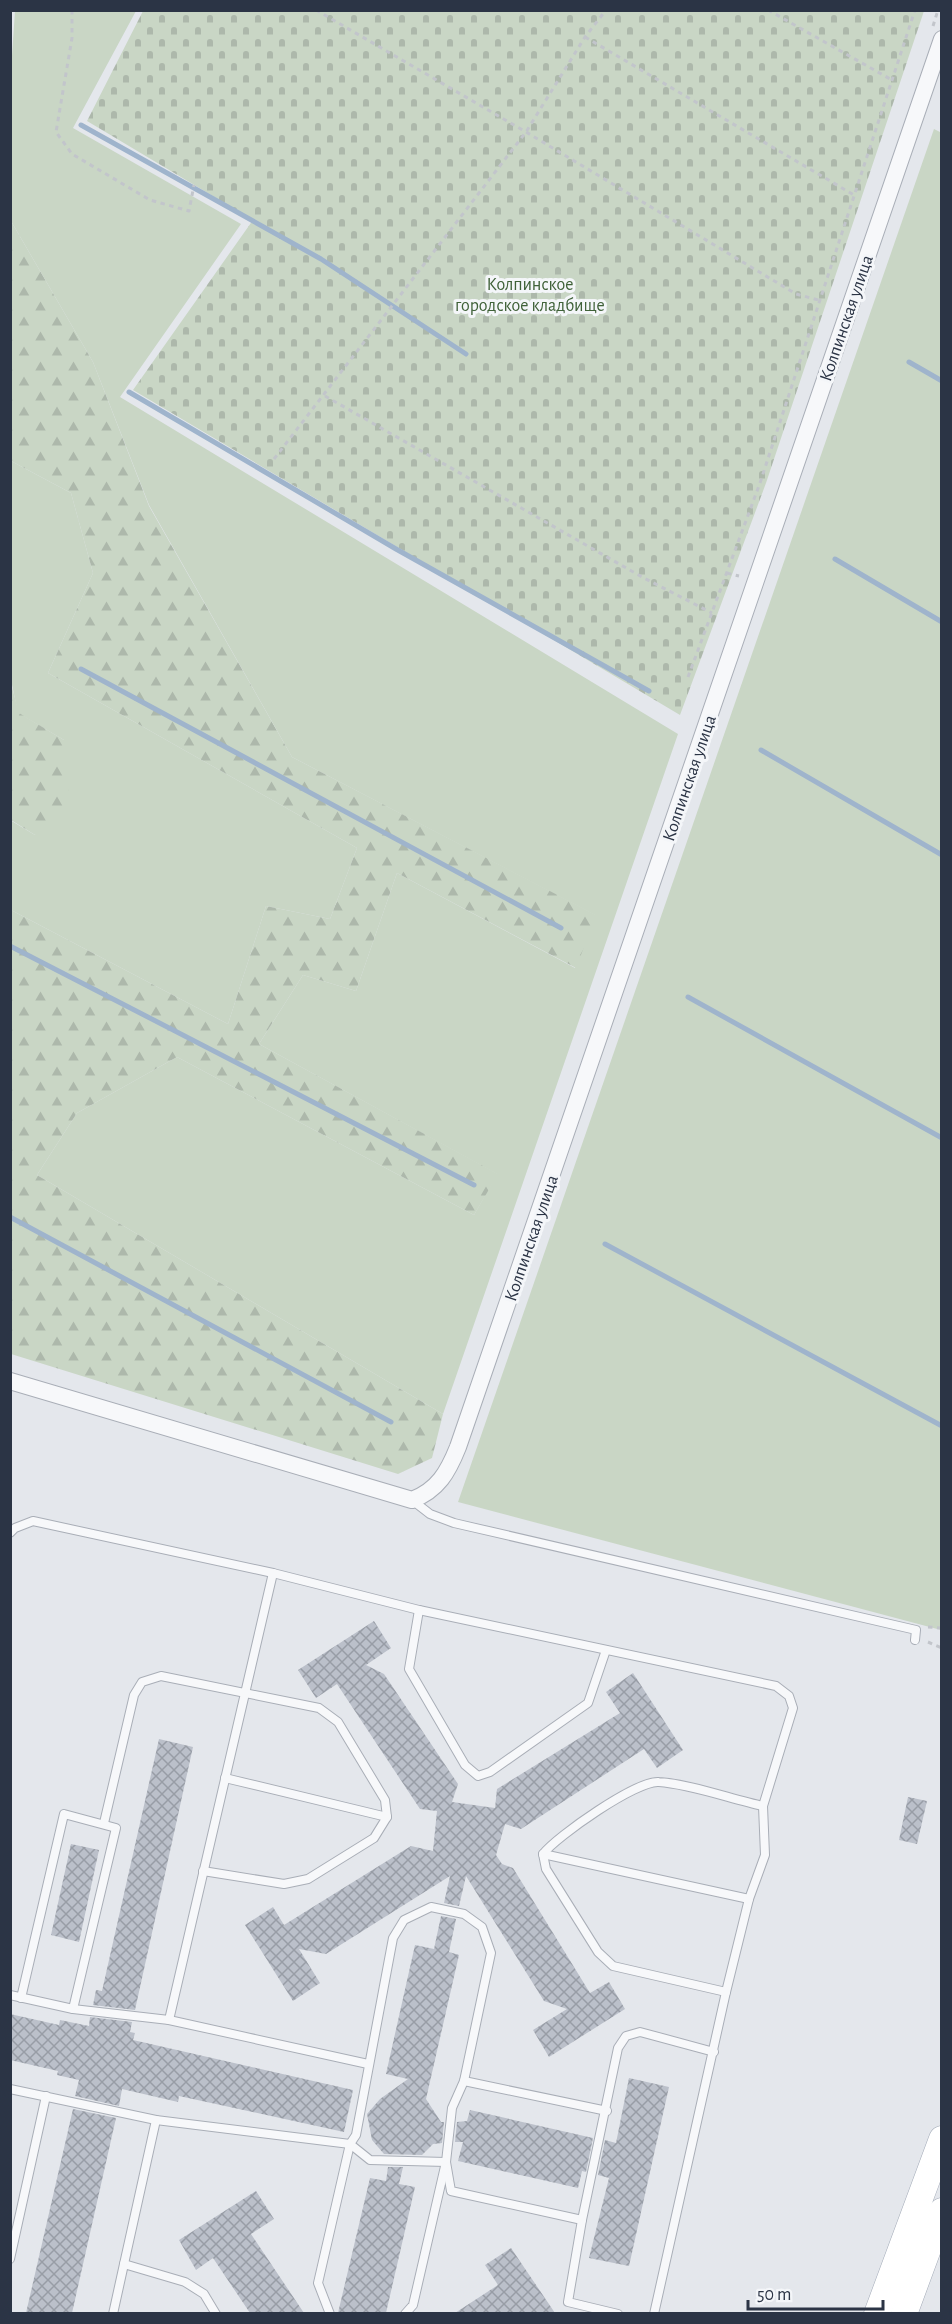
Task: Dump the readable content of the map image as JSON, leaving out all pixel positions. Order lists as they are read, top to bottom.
{
  "streets": {
    "street": ["Колпинская улица"]
  },
  "parks": ["Колпинское городское кладбище"],
  "scale_bar": "50 m"
}
